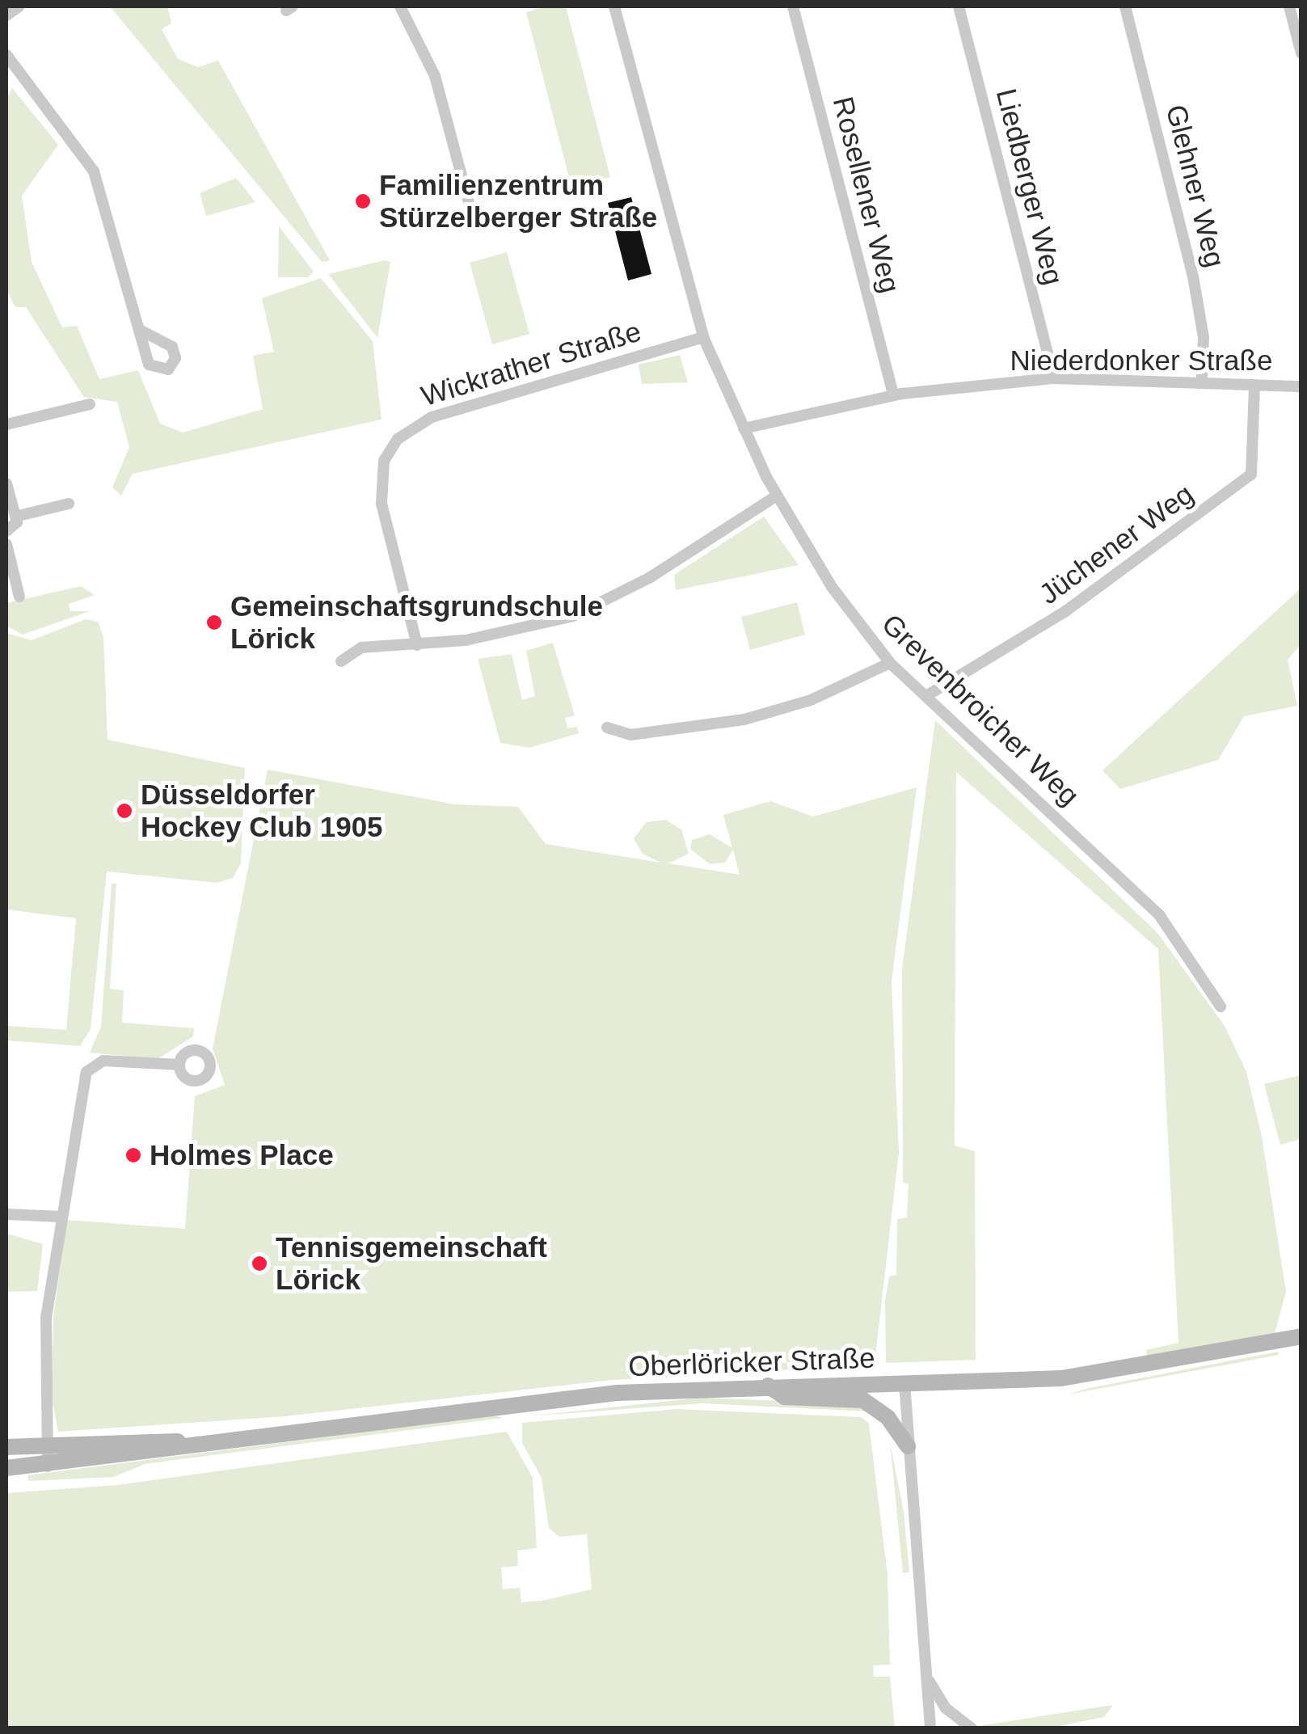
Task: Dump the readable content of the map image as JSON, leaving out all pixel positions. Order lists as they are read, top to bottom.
{
  "streets": {
    "main road": ["Oberlöricker Straße"],
    "street": [
      "Glehner Weg",
      "Liedberger Weg",
      "Rosellener Weg",
      "Niederdonker Straße",
      "Wickrather Straße",
      "Jüchener Weg",
      "Grevenbroicher Weg"
    ]
  },
  "crossings": [
    ["Glehner Weg", "Niederdonker Straße"],
    ["Liedberger Weg", "Niederdonker Straße"],
    ["Rosellener Weg", "Niederdonker Straße"],
    ["Niederdonker Straße", "Jüchener Weg"],
    ["Niederdonker Straße", "Grevenbroicher Weg"],
    ["Wickrather Straße", "Grevenbroicher Weg"],
    ["Jüchener Weg", "Grevenbroicher Weg"]
  ],
  "places": [
    "Familienzentrum Stürzelberger Straße",
    "Gemeinschaftsgrundschule Lörick",
    "Düsseldorfer Hockey Club 1905",
    "Holmes Place",
    "Tennisgemeinschaft Lörick"
  ]
}
